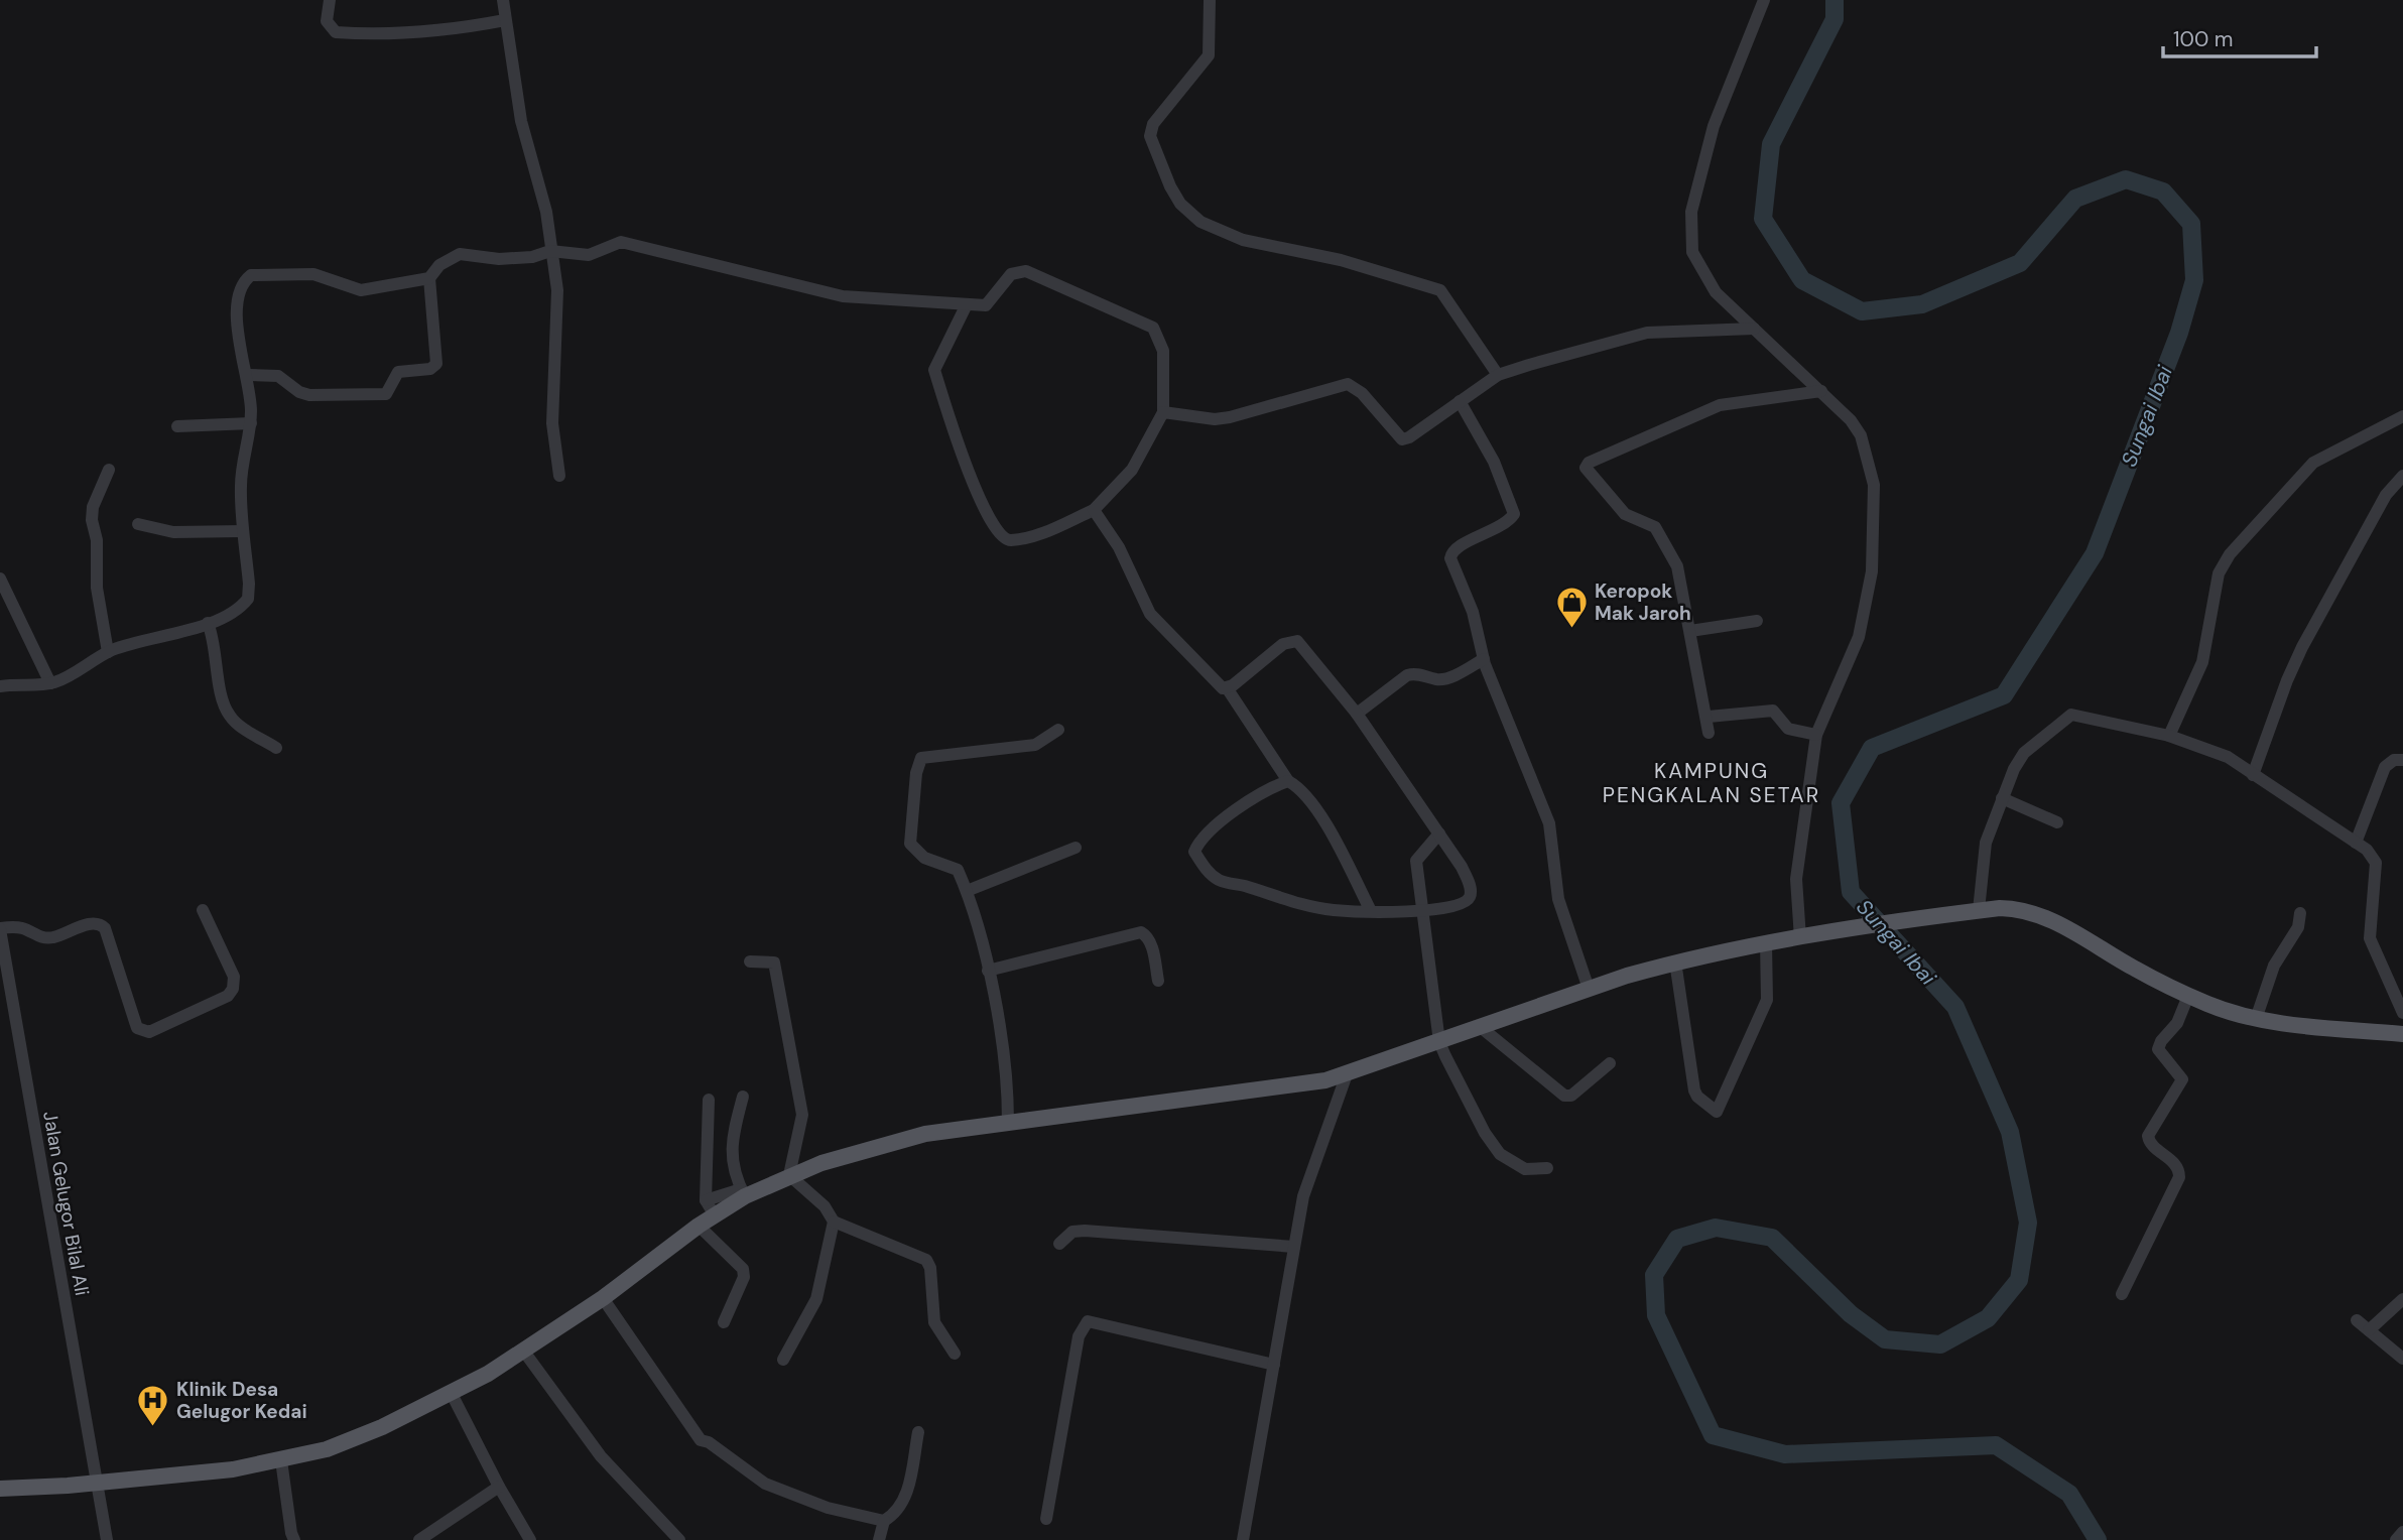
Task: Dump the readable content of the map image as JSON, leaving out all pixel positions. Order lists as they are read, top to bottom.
{
  "streets": {
    "street": ["Jalan Gelugor Bilal Ali"]
  },
  "districts": ["KAMPUNG PENGKALAN SETAR"],
  "water": ["Sungai Ibai"],
  "places": {
    "shop": ["Keropok Mak Jaroh"],
    "hospital": ["Klinik Desa Gelugor Kedai"]
  },
  "scale_bar": "100 m"
}
